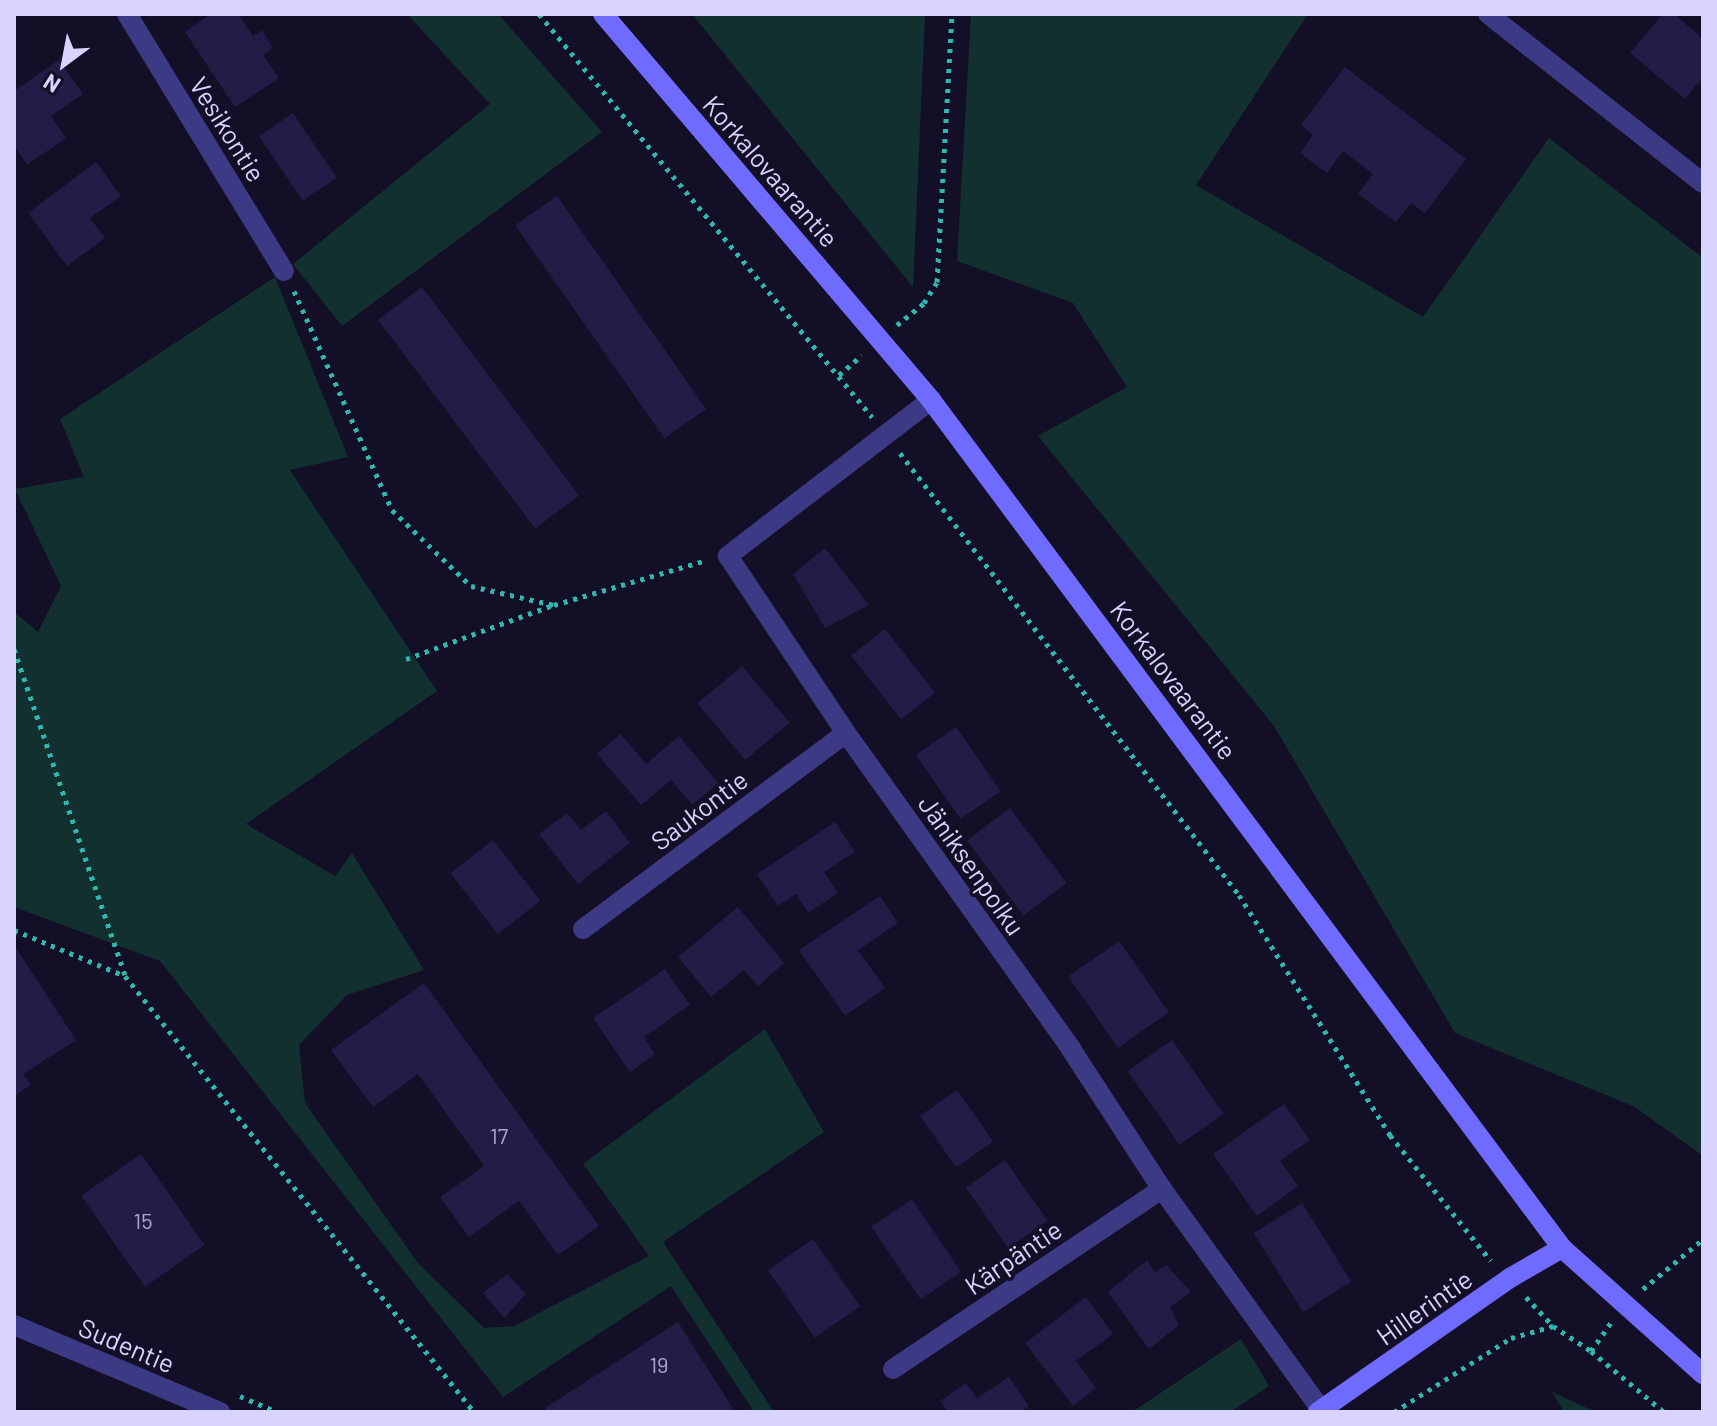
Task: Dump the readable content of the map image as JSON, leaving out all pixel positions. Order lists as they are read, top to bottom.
{
  "streets": {
    "street": [
      "Vesikontie",
      "Korkalovaarantie",
      "Saukontie",
      "Jäniksenpolku",
      "Kärpäntie",
      "Hillerintie",
      "Sudentie"
    ]
  },
  "crossings": [
    ["Korkalovaarantie", "Hillerintie"],
    ["Saukontie", "Jäniksenpolku"],
    ["Jäniksenpolku", "Kärpäntie"],
    ["Jäniksenpolku", "Hillerintie"]
  ],
  "house_numbers": ["17", "15", "19"],
  "north": "bottom left"
}
